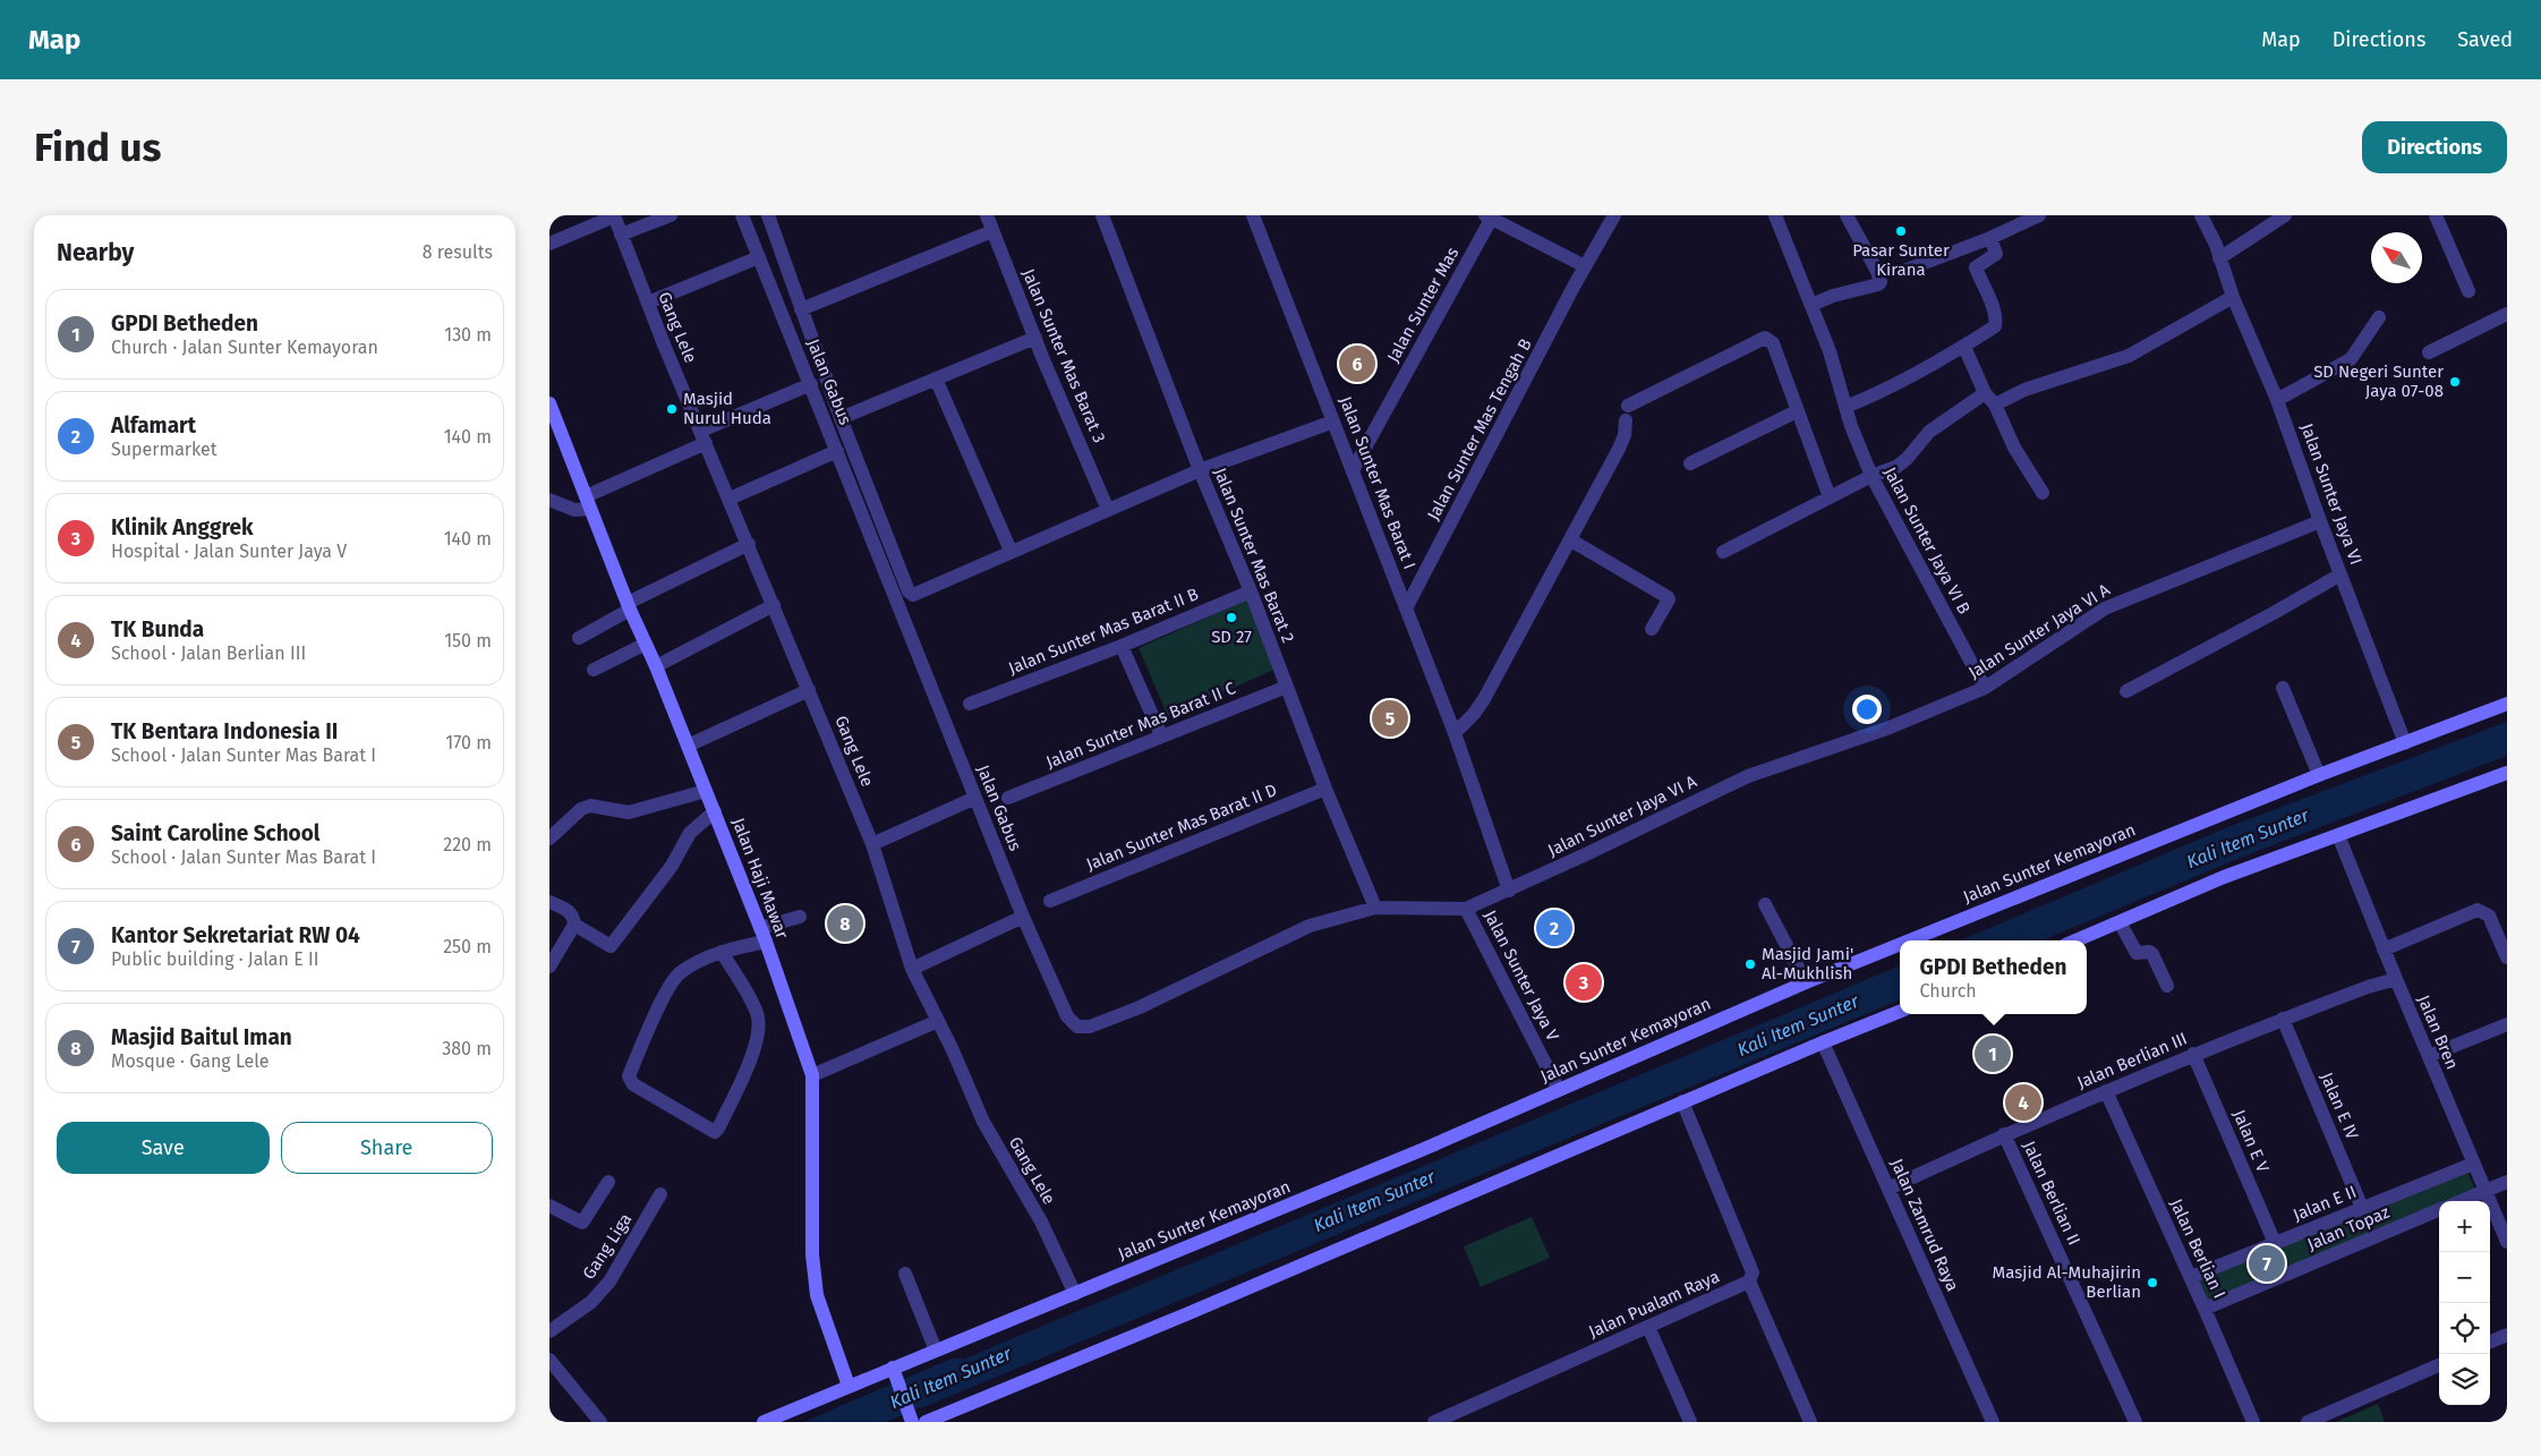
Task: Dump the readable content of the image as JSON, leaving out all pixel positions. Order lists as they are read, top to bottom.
{
  "streets": {
    "main road": ["Jalan Sunter Kemayoran", "Jalan Haji Mawar"],
    "street": [
      "Jalan Sunter Mas",
      "Gang Lele",
      "Jalan Sunter Mas Barat 3",
      "Jalan Gabus",
      "Jalan Sunter Mas Tengah B",
      "Jalan Sunter Mas Barat I",
      "Jalan Sunter Jaya VI",
      "Jalan Sunter Jaya VI B",
      "Jalan Sunter Mas Barat 2",
      "Jalan Sunter Mas Barat II B",
      "Jalan Sunter Jaya VI A",
      "Jalan Sunter Mas Barat II C",
      "Jalan Sunter Mas Barat II D",
      "Jalan Sunter Jaya V",
      "Jalan Bren",
      "Jalan Berlian III",
      "Jalan E IV",
      "Jalan E V",
      "Jalan Berlian II",
      "Jalan E II",
      "Jalan Zamrud Raya",
      "Jalan Topaz",
      "Gang Liga",
      "Jalan Berlian I",
      "Jalan Pualam Raya"
    ]
  },
  "crossings": [
    ["Jalan Sunter Mas", "Jalan Sunter Mas Barat I"],
    ["Gang Lele", "Jalan Sunter Kemayoran"],
    ["Jalan Gabus", "Jalan Sunter Mas Barat 2"],
    ["Jalan Gabus", "Jalan Sunter Jaya VI A"],
    ["Jalan Gabus", "Jalan Sunter Jaya V"],
    ["Jalan Sunter Mas Tengah B", "Jalan Sunter Mas Barat I"],
    ["Jalan Sunter Mas Barat I", "Jalan Sunter Jaya VI A"],
    ["Jalan Sunter Jaya VI", "Jalan Sunter Jaya VI A"],
    ["Jalan Sunter Jaya VI", "Jalan Sunter Kemayoran"],
    ["Jalan Sunter Jaya VI B", "Jalan Sunter Jaya VI A"],
    ["Jalan Sunter Mas Barat 2", "Jalan Sunter Mas Barat II B"],
    ["Jalan Sunter Mas Barat 2", "Jalan Sunter Mas Barat II C"],
    ["Jalan Sunter Mas Barat 2", "Jalan Sunter Mas Barat II D"],
    ["Jalan Sunter Jaya VI A", "Jalan Sunter Jaya V"],
    ["Jalan Sunter Kemayoran", "Jalan Haji Mawar"],
    ["Jalan Sunter Kemayoran", "Jalan Sunter Jaya V"],
    ["Jalan Bren", "Jalan Berlian III"],
    ["Jalan Bren", "Jalan E II"],
    ["Jalan Berlian III", "Jalan E IV"],
    ["Jalan Berlian III", "Jalan E V"],
    ["Jalan Berlian III", "Jalan Berlian II"],
    ["Jalan Berlian III", "Jalan Zamrud Raya"],
    ["Jalan Berlian III", "Jalan Berlian I"],
    ["Jalan E IV", "Jalan E II"],
    ["Jalan E V", "Jalan E II"],
    ["Jalan E II", "Jalan Berlian I"],
    ["Jalan Topaz", "Jalan Berlian I"]
  ],
  "water": ["Kali Item Sunter"],
  "places": [
    "Pasar Sunter Kirana",
    "SD Negeri Sunter Jaya 07-08",
    "Masjid Nurul Huda",
    "SD 27",
    "Masjid Jami' Al-Mukhlish",
    "Masjid Al-Muhajirin Berlian"
  ],
  "north": "top left",
  "page": {
    "header": "Map",
    "nav": ["Map", "Directions", "Saved"],
    "buttons": [
      "Directions",
      ["Save", "Share"]
    ],
    "title": "Find us",
    "heading": ["Nearby", "8 results"],
    "list": [
      {
        "mark": "1",
        "name": "GPDI Betheden",
        "note": "Church · Jalan Sunter Kemayoran",
        "value": "130 m"
      },
      {
        "mark": "2",
        "name": "Alfamart",
        "note": "Supermarket",
        "value": "140 m"
      },
      {
        "mark": "3",
        "name": "Klinik Anggrek",
        "note": "Hospital · Jalan Sunter Jaya V",
        "value": "140 m"
      },
      {
        "mark": "4",
        "name": "TK Bunda",
        "note": "School · Jalan Berlian III",
        "value": "150 m"
      },
      {
        "mark": "5",
        "name": "TK Bentara Indonesia II",
        "note": "School · Jalan Sunter Mas Barat I",
        "value": "170 m"
      },
      {
        "mark": "6",
        "name": "Saint Caroline School",
        "note": "School · Jalan Sunter Mas Barat I",
        "value": "220 m"
      },
      {
        "mark": "7",
        "name": "Kantor Sekretariat RW 04",
        "note": "Public building · Jalan E II",
        "value": "250 m"
      },
      {
        "mark": "8",
        "name": "Masjid Baitul Iman",
        "note": "Mosque · Gang Lele",
        "value": "380 m"
      }
    ],
    "pins": [
      "6",
      "5",
      "8",
      "2",
      "3",
      "1",
      "4",
      "7"
    ],
    "popup": ["GPDI Betheden", "Church"],
    "map_buttons": ["+", "−"]
  }
}
